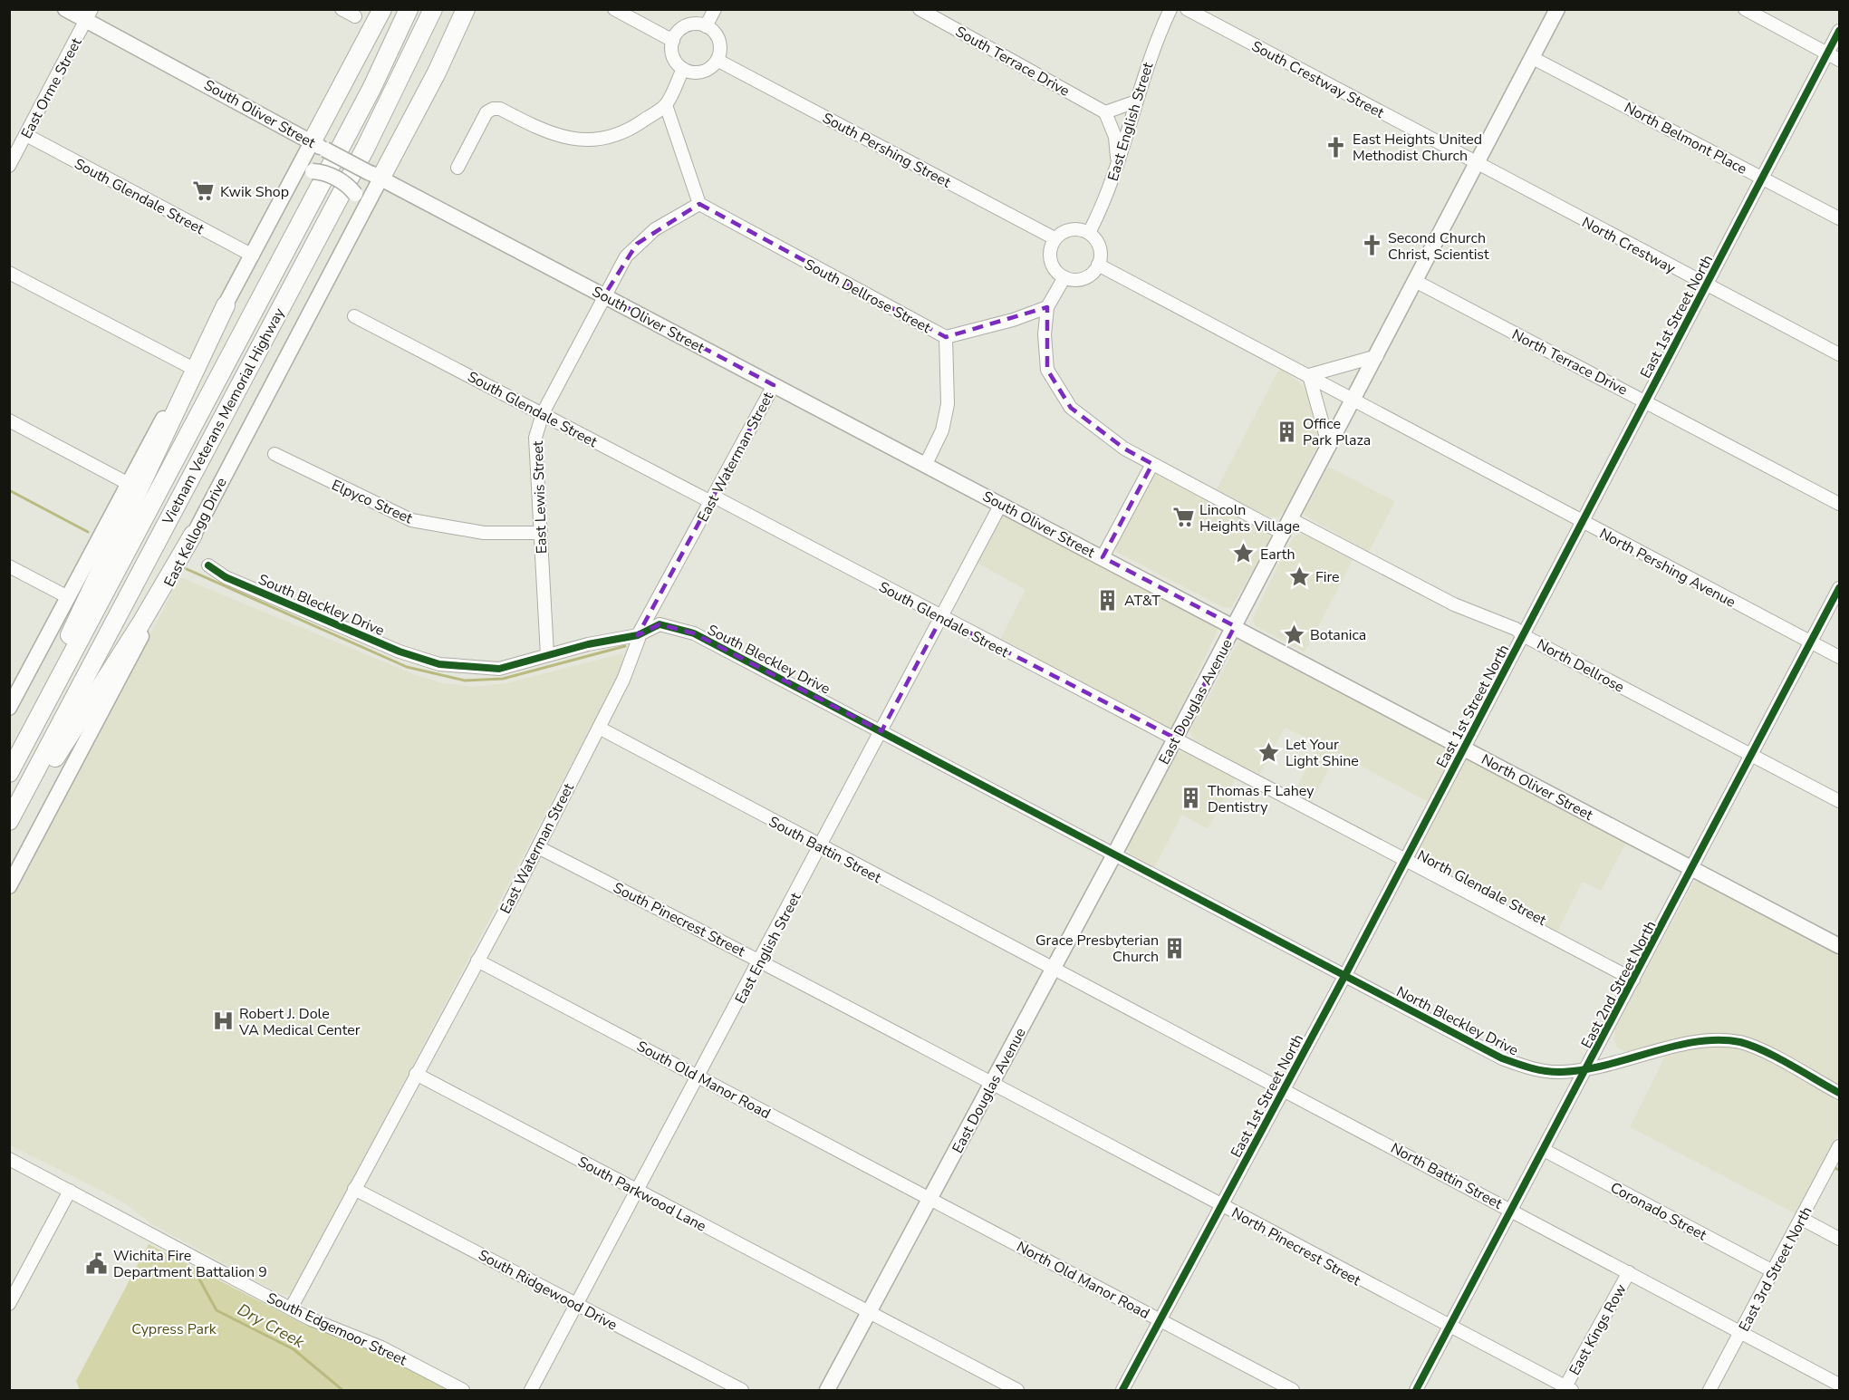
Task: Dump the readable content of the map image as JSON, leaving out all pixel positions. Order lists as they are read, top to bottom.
{
  "streets": {
    "highway": ["Vietnam Veterans Memorial Highway"],
    "main road": [
      "South Oliver Street",
      "East Kellogg Drive",
      "East Douglas Avenue",
      "North Oliver Street"
    ],
    "street": [
      "South Terrace Drive",
      "South Crestway Street",
      "East Orme Street",
      "East English Street",
      "North Belmont Place",
      "South Pershing Street",
      "South Glendale Street",
      "North Crestway",
      "South Dellrose Street",
      "East 1st Street North",
      "North Terrace Drive",
      "East Waterman Street",
      "East Lewis Street",
      "Elpyco Street",
      "North Pershing Avenue",
      "South Bleckley Drive",
      "North Dellrose",
      "South Battin Street",
      "North Glendale Street",
      "South Pinecrest Street",
      "East 2nd Street North",
      "North Bleckley Drive",
      "South Old Manor Road",
      "North Battin Street",
      "South Parkwood Lane",
      "Coronado Street",
      "North Pinecrest Street",
      "East 3rd Street North",
      "North Old Manor Road",
      "South Ridgewood Drive",
      "South Edgemoor Street",
      "East Kings Row"
    ]
  },
  "crossings": [
    ["South Crestway Street", "North Crestway"],
    ["South Crestway Street", "East Douglas Avenue"],
    ["East Orme Street", "South Oliver Street"],
    ["East Orme Street", "South Glendale Street"],
    ["South Oliver Street", "East English Street"],
    ["South Oliver Street", "East Waterman Street"],
    ["South Oliver Street", "East Lewis Street"],
    ["South Oliver Street", "East Kellogg Drive"],
    ["South Oliver Street", "East Douglas Avenue"],
    ["South Oliver Street", "North Oliver Street"],
    ["East English Street", "South Pershing Street"],
    ["East English Street", "South Glendale Street"],
    ["East English Street", "South Bleckley Drive"],
    ["East English Street", "South Battin Street"],
    ["East English Street", "South Pinecrest Street"],
    ["East English Street", "South Old Manor Road"],
    ["East English Street", "South Parkwood Lane"],
    ["East English Street", "South Ridgewood Drive"],
    ["North Belmont Place", "East 1st Street North"],
    ["North Belmont Place", "East Douglas Avenue"],
    ["South Glendale Street", "East Waterman Street"],
    ["South Glendale Street", "East Lewis Street"],
    ["South Glendale Street", "East Douglas Avenue"],
    ["South Glendale Street", "North Glendale Street"],
    ["North Crestway", "East 1st Street North"],
    ["North Crestway", "East Douglas Avenue"],
    ["South Dellrose Street", "East Lewis Street"],
    ["East 1st Street North", "North Terrace Drive"],
    ["East 1st Street North", "North Pershing Avenue"],
    ["East 1st Street North", "North Dellrose"],
    ["East 1st Street North", "North Oliver Street"],
    ["East 1st Street North", "North Glendale Street"],
    ["East 1st Street North", "North Bleckley Drive"],
    ["East 1st Street North", "North Battin Street"],
    ["East 1st Street North", "North Pinecrest Street"],
    ["East 1st Street North", "North Old Manor Road"],
    ["North Terrace Drive", "East Douglas Avenue"],
    ["East Waterman Street", "South Bleckley Drive"],
    ["East Waterman Street", "South Battin Street"],
    ["East Waterman Street", "South Pinecrest Street"],
    ["East Waterman Street", "South Old Manor Road"],
    ["East Waterman Street", "South Parkwood Lane"],
    ["East Waterman Street", "South Ridgewood Drive"],
    ["East Waterman Street", "South Edgemoor Street"],
    ["East Lewis Street", "Elpyco Street"],
    ["East Lewis Street", "South Bleckley Drive"],
    ["North Pershing Avenue", "East Douglas Avenue"],
    ["North Pershing Avenue", "East 2nd Street North"],
    ["South Bleckley Drive", "East Douglas Avenue"],
    ["South Bleckley Drive", "North Bleckley Drive"],
    ["North Dellrose", "East Douglas Avenue"],
    ["North Dellrose", "East 2nd Street North"],
    ["East Douglas Avenue", "North Oliver Street"],
    ["East Douglas Avenue", "South Battin Street"],
    ["East Douglas Avenue", "North Glendale Street"],
    ["East Douglas Avenue", "South Pinecrest Street"],
    ["East Douglas Avenue", "North Bleckley Drive"],
    ["East Douglas Avenue", "South Old Manor Road"],
    ["East Douglas Avenue", "North Battin Street"],
    ["East Douglas Avenue", "South Parkwood Lane"],
    ["East Douglas Avenue", "North Pinecrest Street"],
    ["East Douglas Avenue", "North Old Manor Road"],
    ["North Oliver Street", "East 2nd Street North"],
    ["South Battin Street", "North Battin Street"],
    ["North Glendale Street", "East 2nd Street North"],
    ["South Pinecrest Street", "North Pinecrest Street"],
    ["East 2nd Street North", "North Bleckley Drive"],
    ["East 2nd Street North", "North Battin Street"],
    ["East 2nd Street North", "Coronado Street"],
    ["East 2nd Street North", "North Pinecrest Street"],
    ["South Old Manor Road", "North Old Manor Road"],
    ["North Battin Street", "East 3rd Street North"],
    ["North Battin Street", "East Kings Row"],
    ["Coronado Street", "East 3rd Street North"],
    ["North Pinecrest Street", "East Kings Row"]
  ],
  "water": ["Dry Creek"],
  "parks": ["Cypress Park"],
  "places": {
    "church": ["East Heights United Methodist Church", "Second Church Christ, Scientist"],
    "supermarket": ["Kwik Shop", "Lincoln Heights Village"],
    "building": [
      "Office Park Plaza",
      "AT&T",
      "Thomas F Lahey Dentistry",
      "Grace Presbyterian Church"
    ],
    "place": [
      "Earth",
      "Fire",
      "Botanica",
      "Let Your Light Shine"
    ],
    "hospital": ["Robert J. Dole VA Medical Center"],
    "public building": ["Wichita Fire Department Battalion 9"]
  }
}
